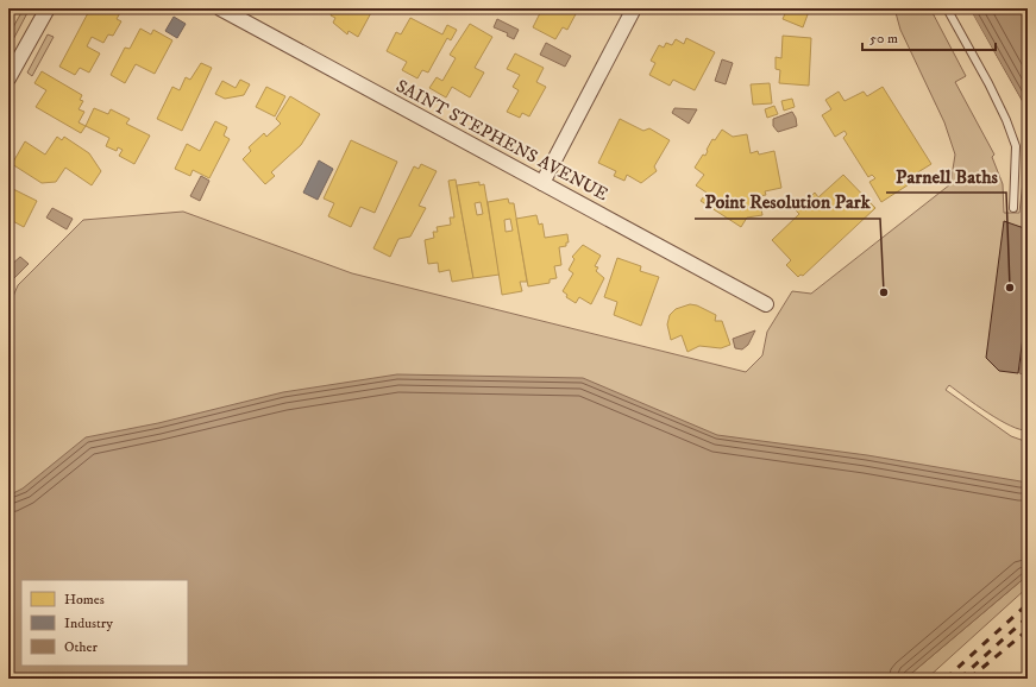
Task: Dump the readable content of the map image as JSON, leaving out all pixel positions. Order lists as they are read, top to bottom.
{
  "streets": {
    "street": ["SAINT STEPHENS AVENUE"]
  },
  "places": ["Parnell Baths", "Point Resolution Park"],
  "legend": ["Homes", "Industry", "Other"],
  "scale_bar": "50 m"
}
